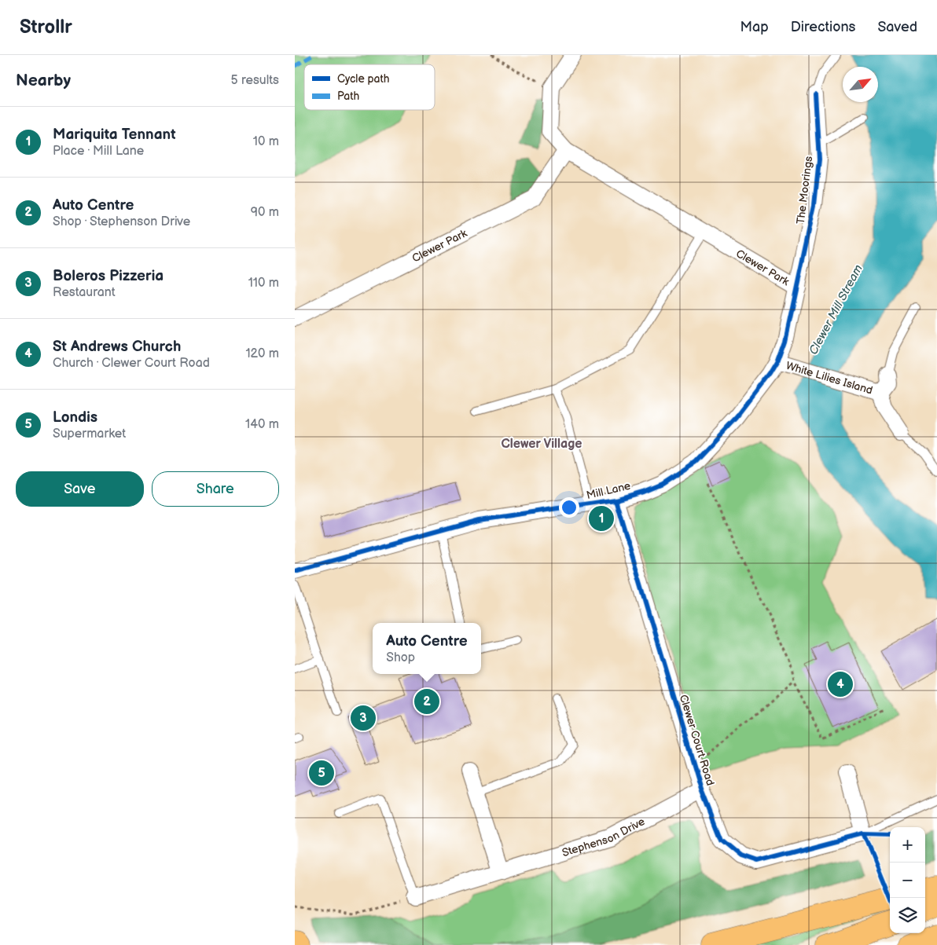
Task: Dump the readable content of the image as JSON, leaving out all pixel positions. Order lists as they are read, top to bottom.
{
  "streets": {
    "street": [
      "The Moorings",
      "Clewer Park",
      "White Lilies Island",
      "Mill Lane",
      "Clewer Court Road",
      "Stephenson Drive"
    ]
  },
  "crossings": [
    ["The Moorings", "Clewer Park"],
    ["The Moorings", "Mill Lane"],
    ["Clewer Park", "Mill Lane"],
    ["White Lilies Island", "Mill Lane"],
    ["Mill Lane", "Clewer Court Road"],
    ["Clewer Court Road", "Stephenson Drive"]
  ],
  "districts": ["Clewer Village"],
  "water": ["Clewer Mill Stream"],
  "legend": ["Cycle path", "Path"],
  "north": "top right",
  "page": {
    "header": "Strollr",
    "nav": ["Map", "Directions", "Saved"],
    "heading": ["Nearby", "5 results"],
    "list": [
      {
        "mark": "1",
        "name": "Mariquita Tennant",
        "note": "Place · Mill Lane",
        "value": "10 m"
      },
      {
        "mark": "2",
        "name": "Auto Centre",
        "note": "Shop · Stephenson Drive",
        "value": "90 m"
      },
      {
        "mark": "3",
        "name": "Boleros Pizzeria",
        "note": "Restaurant",
        "value": "110 m"
      },
      {
        "mark": "4",
        "name": "St Andrews Church",
        "note": "Church · Clewer Court Road",
        "value": "120 m"
      },
      {
        "mark": "5",
        "name": "Londis",
        "note": "Supermarket",
        "value": "140 m"
      }
    ],
    "buttons": ["Save", "Share"],
    "pins": [
      "1",
      "4",
      "2",
      "3",
      "5"
    ],
    "popup": ["Auto Centre", "Shop"],
    "map_buttons": ["+", "−"]
  }
}
